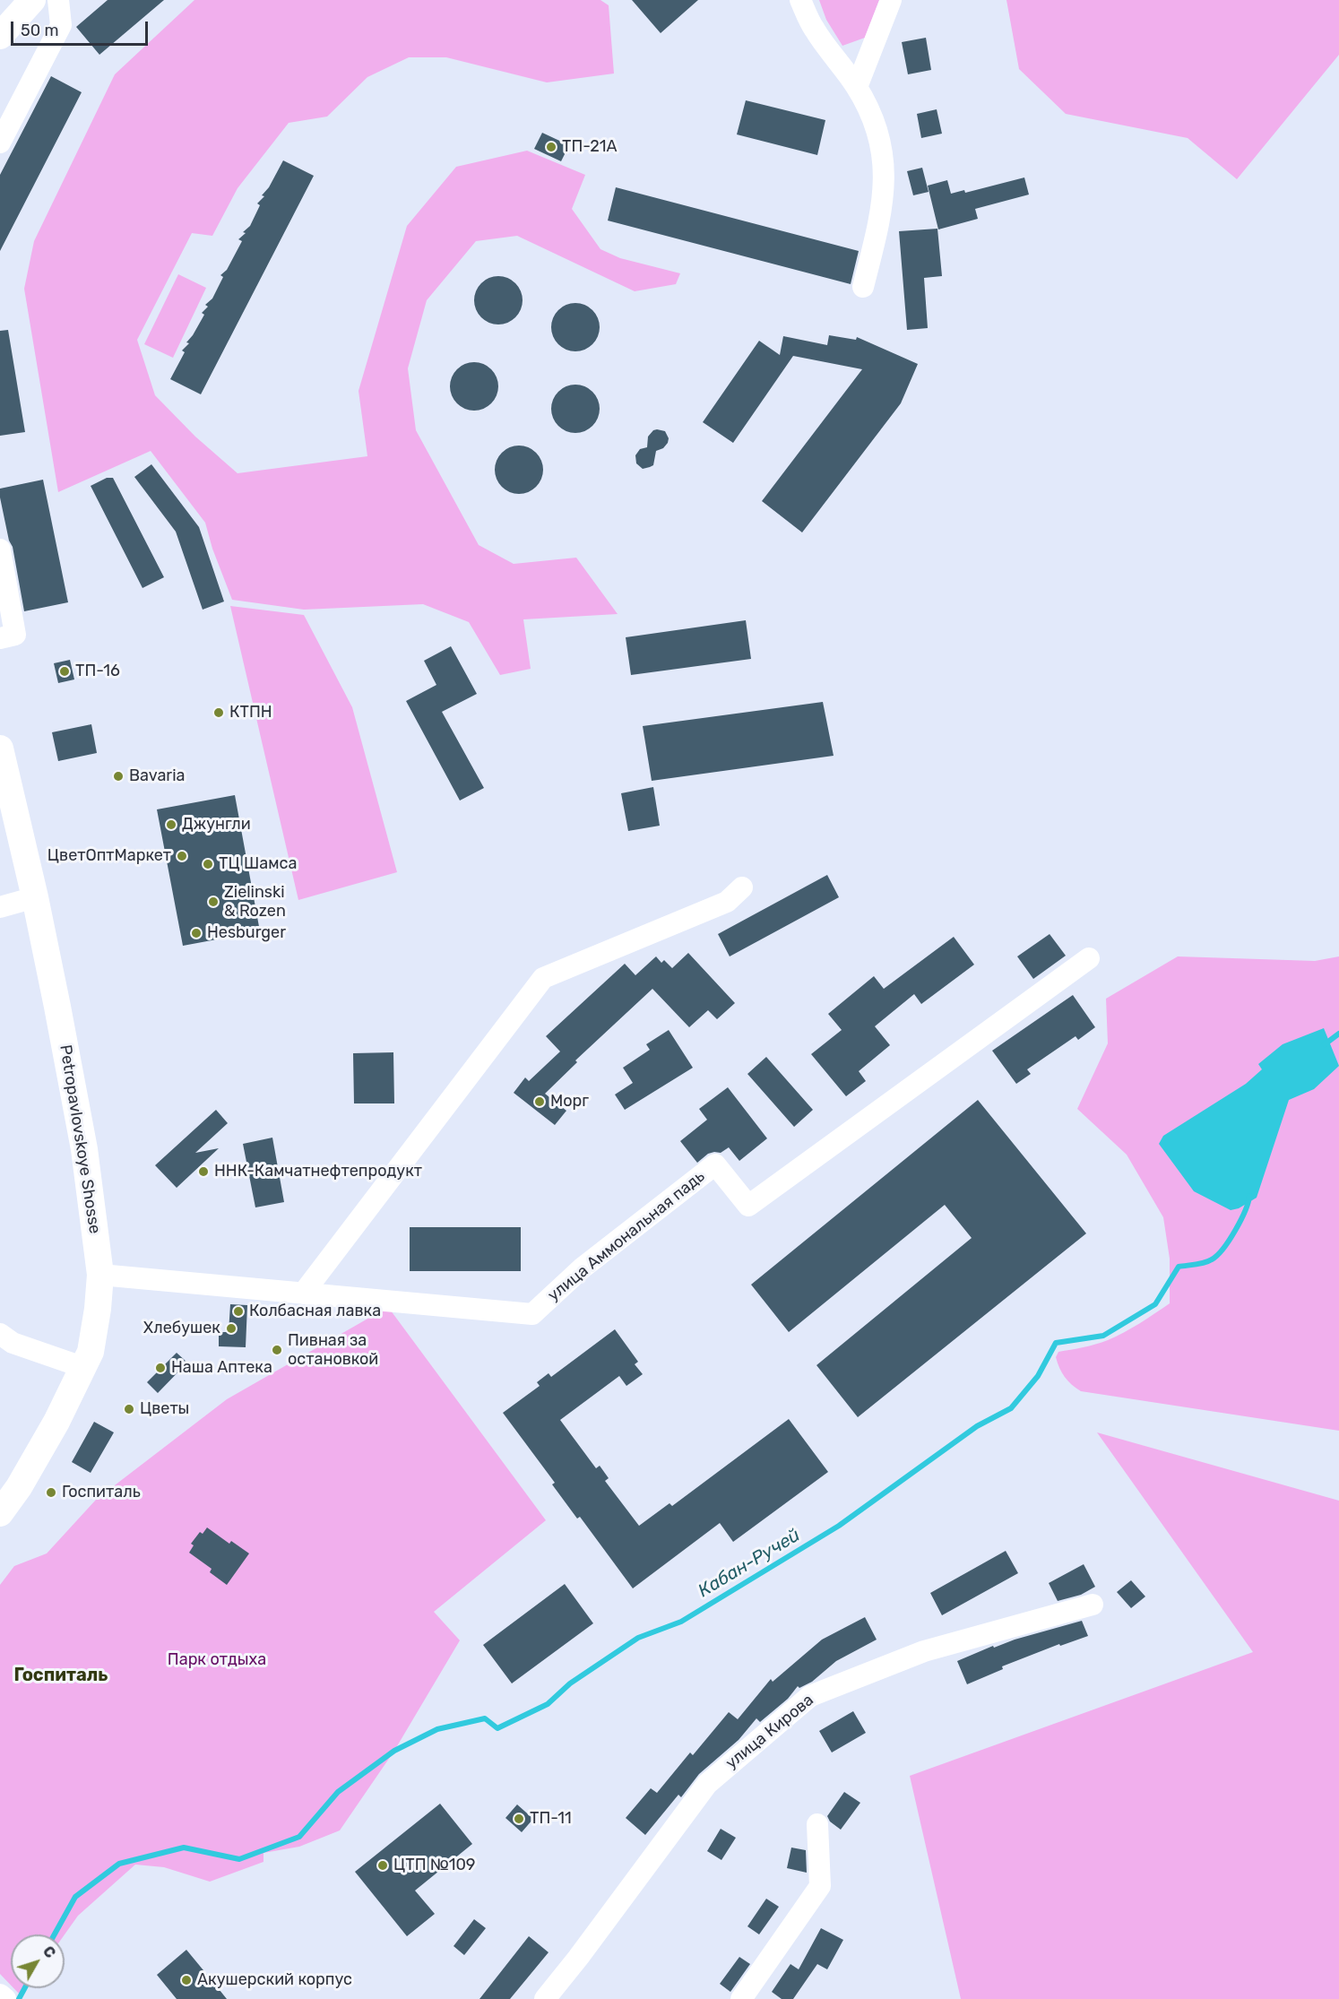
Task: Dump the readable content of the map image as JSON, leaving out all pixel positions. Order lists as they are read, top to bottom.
{
  "streets": {
    "main road": ["Petropavlovskoye Shosse"],
    "street": ["улица Аммональная падь", "улица Кирова"]
  },
  "crossings": [
    ["Petropavlovskoye Shosse", "улица Аммональная падь"]
  ],
  "districts": ["Госпиталь"],
  "water": ["Кабан-Ручей"],
  "parks": ["Парк отдыха"],
  "places": [
    "ТП-21А",
    "ТП-16",
    "КТПН",
    "Bavaria",
    "Джунгли",
    "ЦветОптМаркет",
    "ТЦ Шамса",
    "Zielinski & Rozen",
    "Hesburger",
    "Морг",
    "ННК-Камчатнефтепродукт",
    "Колбасная лавка",
    "Хлебушек",
    "Пивная за остановкой",
    "Наша Аптека",
    "Цветы",
    "Госпиталь",
    "ТП-11",
    "ЦТП №109",
    "Акушерский корпус"
  ],
  "scale_bar": "50 m",
  "north": "top right"
}
